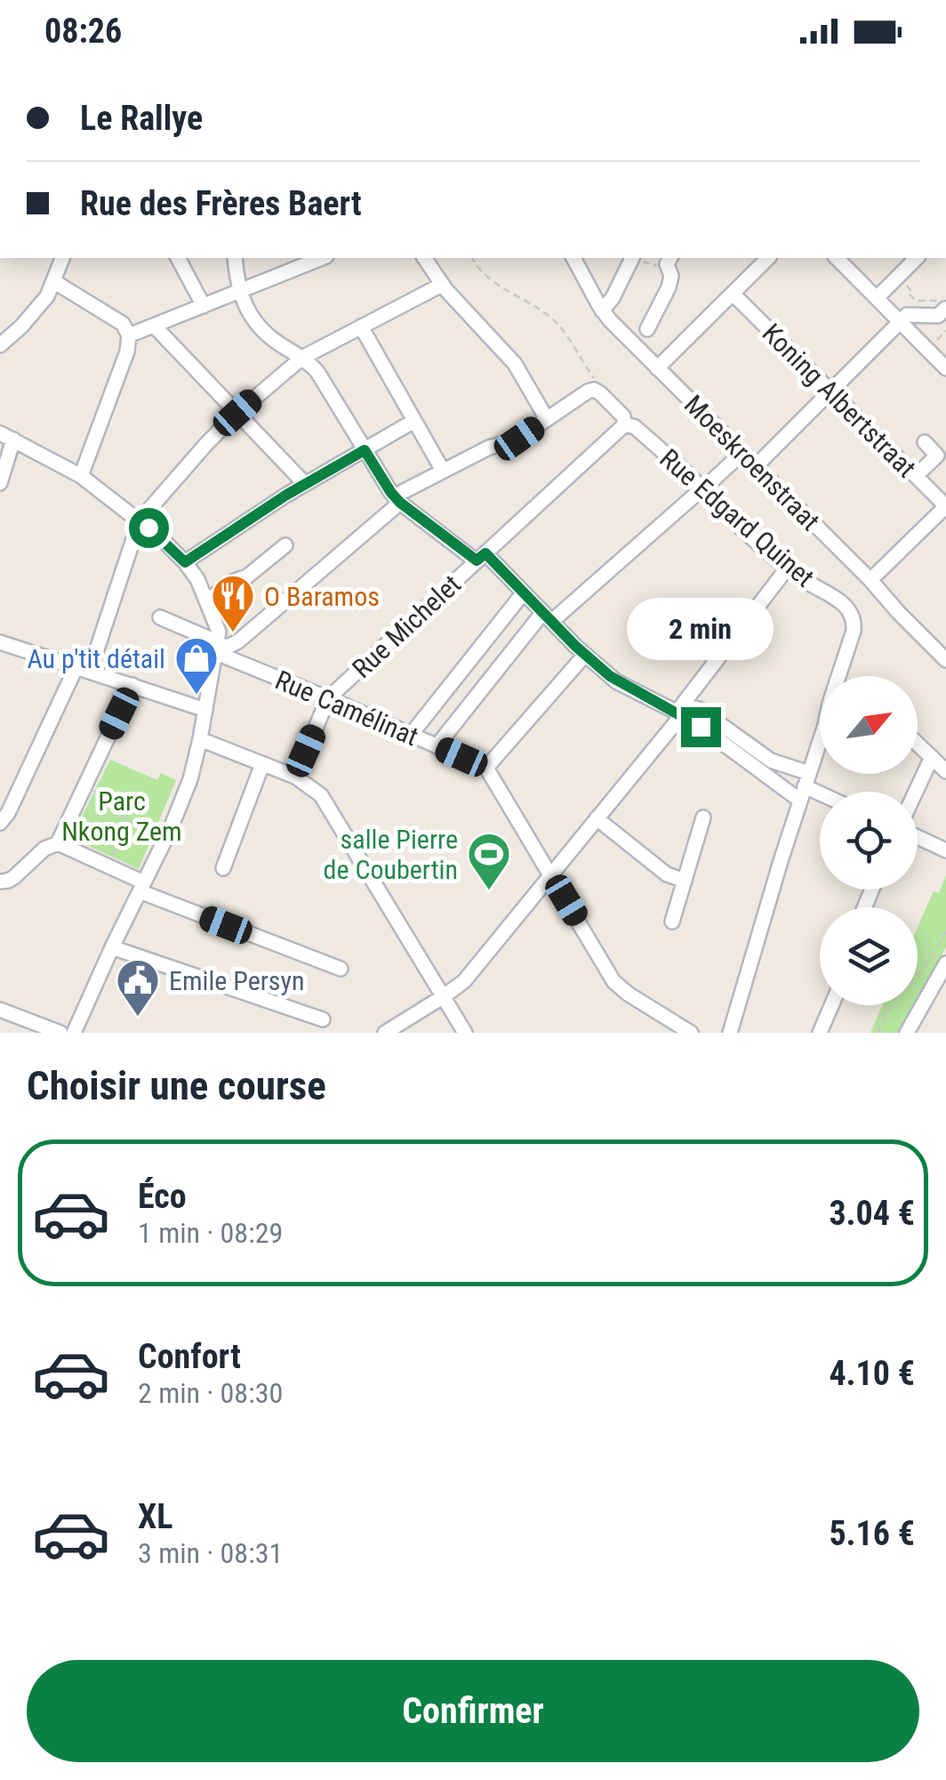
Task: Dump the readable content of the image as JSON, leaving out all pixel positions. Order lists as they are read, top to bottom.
{
  "streets": {
    "street": [
      "Koning Albertstraat",
      "Moeskroenstraat",
      "Rue Edgard Quinet",
      "Rue Michelet",
      "Rue Camélinat"
    ]
  },
  "crossings": [
    ["Rue Edgard Quinet", "Rue Michelet"],
    ["Rue Michelet", "Rue Camélinat"]
  ],
  "parks": ["Parc Nkong Zem"],
  "places": {
    "restaurant": ["O Baramos"],
    "shop": ["Au p'tit détail"],
    "sports": ["salle Pierre de Coubertin"],
    "public building": ["Emile Persyn"]
  },
  "north": "top right",
  "page": {
    "status": "08:26",
    "banner": ["Le Rallye", "Rue des Frères Baert"],
    "bubble": "2 min",
    "heading": "Choisir une course",
    "list": [
      {
        "name": "Éco",
        "note": "1 min · 08:29",
        "value": "3.04 €"
      },
      {
        "name": "Confort",
        "note": "2 min · 08:30",
        "value": "4.10 €"
      },
      {
        "name": "XL",
        "note": "3 min · 08:31",
        "value": "5.16 €"
      }
    ],
    "buttons": "Confirmer"
  }
}
